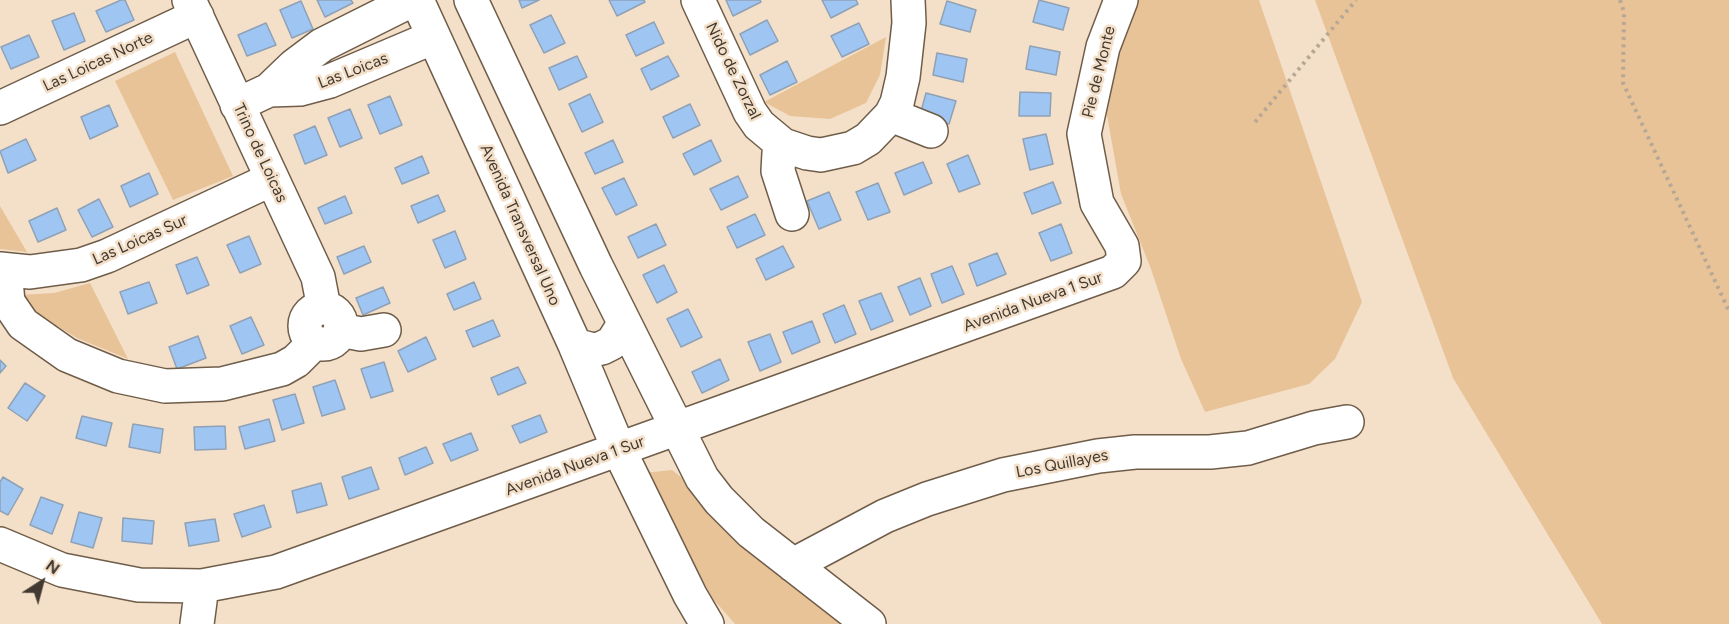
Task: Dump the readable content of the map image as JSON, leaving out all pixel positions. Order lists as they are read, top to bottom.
{
  "streets": {
    "street": [
      "Las Loicas Norte",
      "Las Loicas",
      "Nido de Zorzal",
      "Pie de Monte",
      "Trino de Loicas",
      "Avenida Transversal Uno",
      "Las Loicas Sur",
      "Avenida Nueva 1 Sur",
      "Los Quillayes"
    ]
  },
  "crossings": [
    ["Las Loicas Norte", "Trino de Loicas"],
    ["Las Loicas", "Trino de Loicas"],
    ["Las Loicas", "Avenida Transversal Uno"],
    ["Pie de Monte", "Avenida Nueva 1 Sur"],
    ["Trino de Loicas", "Las Loicas Sur"],
    ["Avenida Transversal Uno", "Avenida Nueva 1 Sur"]
  ],
  "north": "top right"
}
